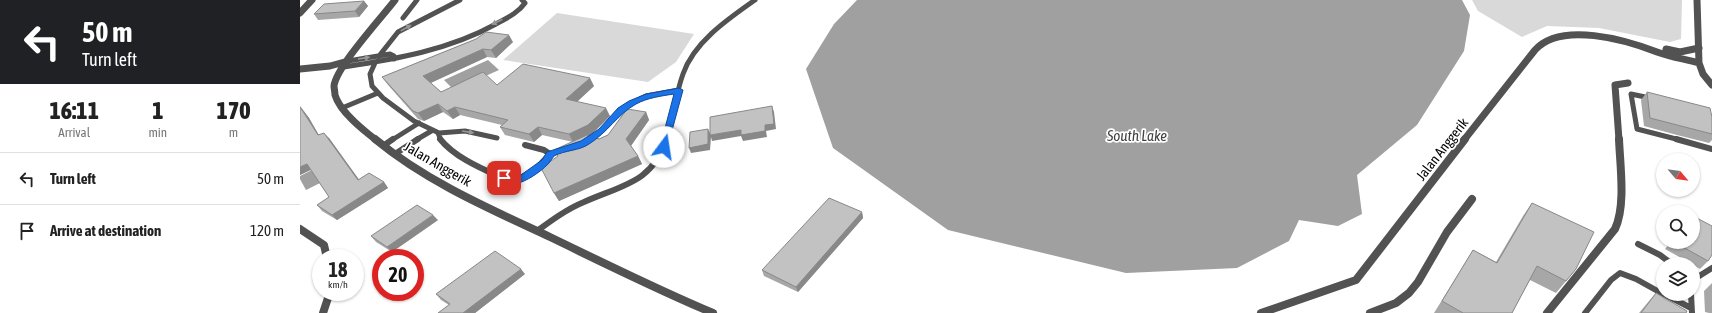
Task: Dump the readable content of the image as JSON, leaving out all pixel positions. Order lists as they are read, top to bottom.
{
  "streets": {
    "street": ["Jalan Anggerik"]
  },
  "water": ["South Lake"],
  "north": "bottom right",
  "page": {
    "turn": ["50 m", "Turn left"],
    "eta": [
      "16:11",
      "Arrival",
      "1",
      "min",
      "170",
      "m"
    ],
    "list": [
      {
        "name": "Turn left",
        "value": "50 m"
      },
      {
        "name": "Arrive at destination",
        "value": "120 m"
      }
    ],
    "speed": "18 km/h",
    "limit": "20"
  }
}
